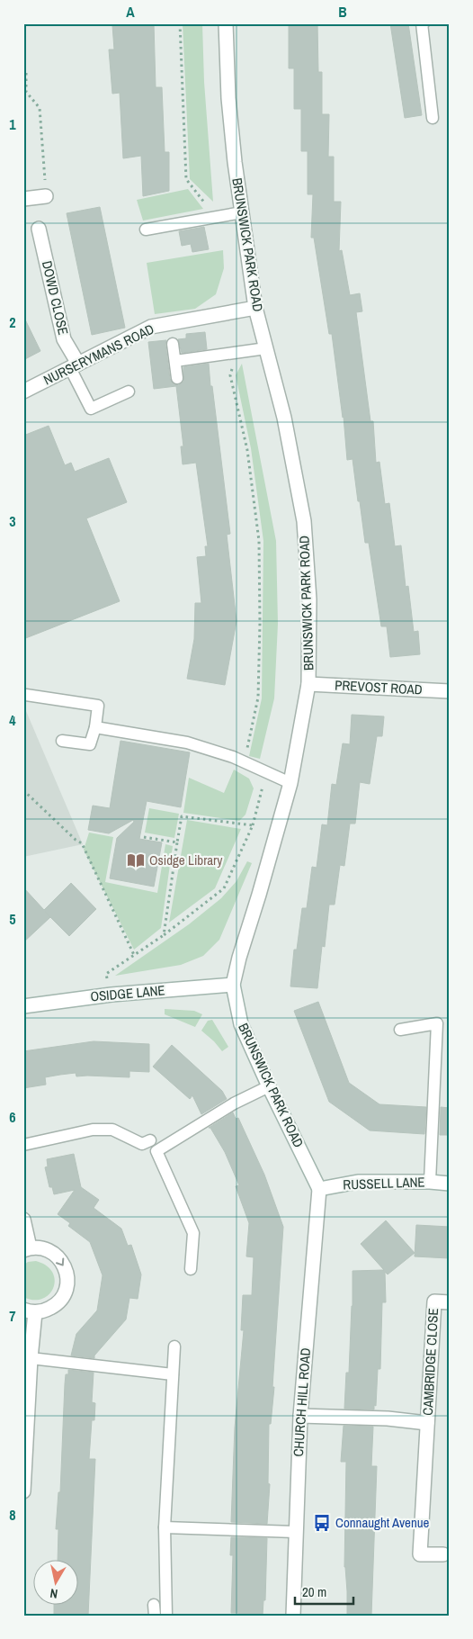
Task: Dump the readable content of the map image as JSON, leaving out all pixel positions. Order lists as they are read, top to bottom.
{
  "streets": {
    "street": [
      "BRUNSWICK PARK ROAD",
      "DOWD CLOSE",
      "NURSERYMANS ROAD",
      "PREVOST ROAD",
      "OSIDGE LANE",
      "RUSSELL LANE",
      "CAMBRIDGE CLOSE",
      "CHURCH HILL ROAD"
    ]
  },
  "crossings": [
    ["BRUNSWICK PARK ROAD", "NURSERYMANS ROAD"],
    ["BRUNSWICK PARK ROAD", "PREVOST ROAD"],
    ["BRUNSWICK PARK ROAD", "OSIDGE LANE"],
    ["BRUNSWICK PARK ROAD", "RUSSELL LANE"],
    ["BRUNSWICK PARK ROAD", "CHURCH HILL ROAD"],
    ["DOWD CLOSE", "NURSERYMANS ROAD"],
    ["RUSSELL LANE", "CHURCH HILL ROAD"],
    ["CAMBRIDGE CLOSE", "CHURCH HILL ROAD"]
  ],
  "places": {
    "library": ["Osidge Library"],
    "bus stop": ["Connaught Avenue"]
  },
  "scale_bar": "20 m",
  "north": "bottom",
  "grid": {
    "columns": ["A", "B"],
    "rows": [
      "1",
      "2",
      "3",
      "4",
      "5",
      "6",
      "7",
      "8"
    ]
  }
}
